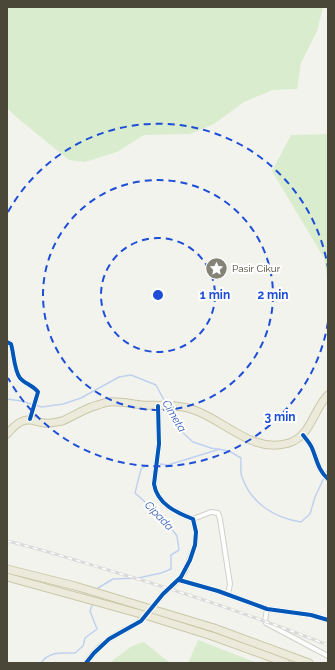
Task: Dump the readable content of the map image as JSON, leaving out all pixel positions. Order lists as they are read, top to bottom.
{
  "water": ["Cimeta", "Cipada"],
  "places": {
    "place": ["Pasir Cikur"]
  },
  "rings": ["1 min", "2 min", "3 min"]
}
